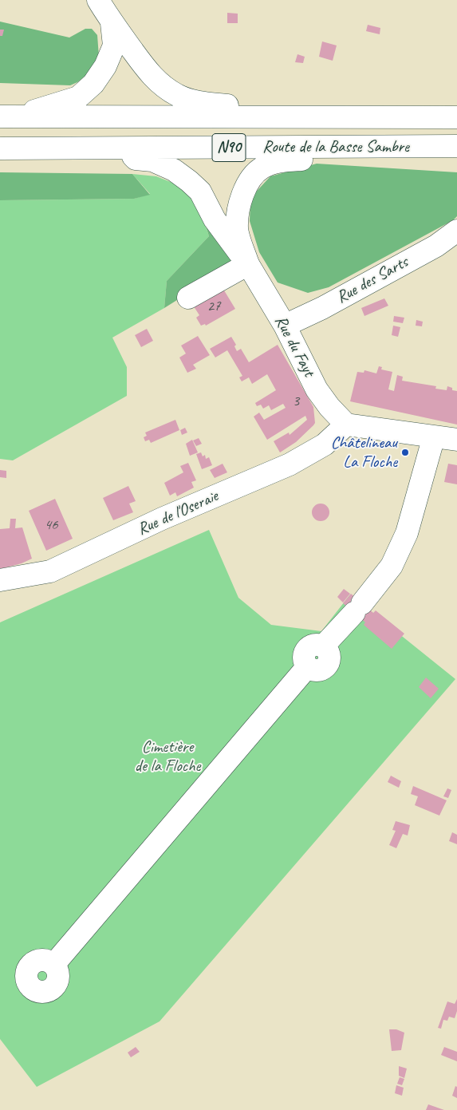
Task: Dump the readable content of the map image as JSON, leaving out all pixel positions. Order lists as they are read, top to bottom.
{
  "streets": {
    "main road": [
      "Route de la Basse Sambre",
      "N90",
      "Rue des Sarts",
      "Rue du Fayt",
      "Rue de l'Oseraie"
    ]
  },
  "crossings": [
    ["Route de la Basse Sambre", "N90"],
    ["N90", "Rue du Fayt"],
    ["Rue des Sarts", "Rue du Fayt"],
    ["Rue du Fayt", "Rue de l'Oseraie"]
  ],
  "parks": ["Cimetière de la Floche"],
  "places": ["Châtelineau La Floche"],
  "house_numbers": ["27", "3", "46"]
}
